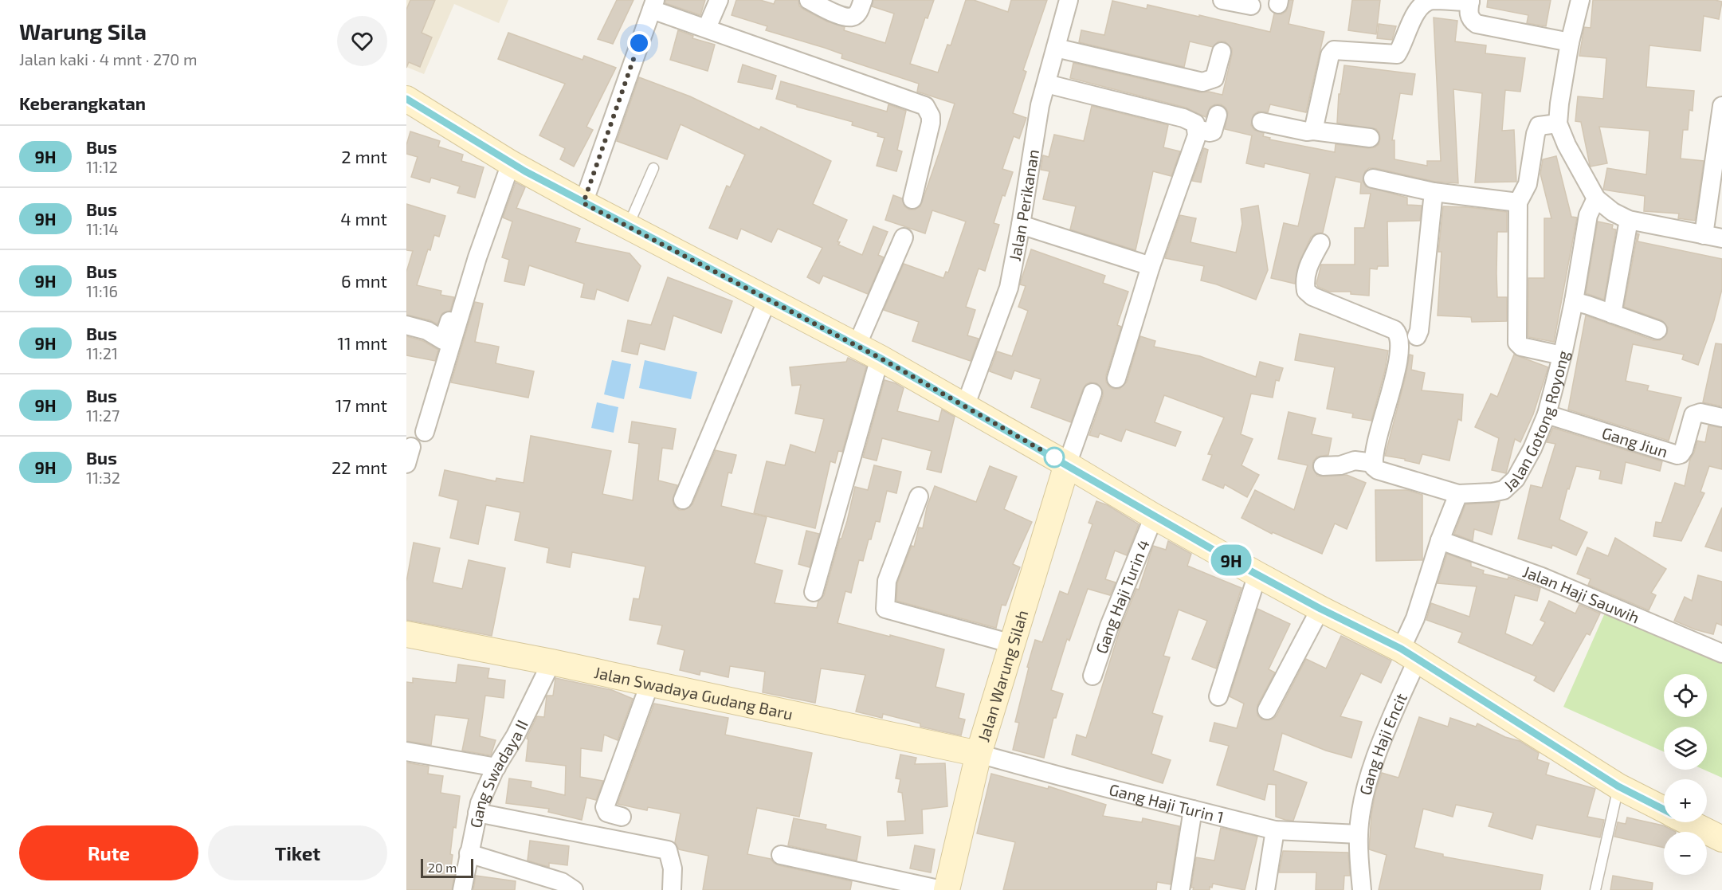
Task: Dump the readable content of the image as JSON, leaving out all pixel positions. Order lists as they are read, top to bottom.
{
  "streets": {
    "main road": ["Jalan Warung Silah", "Jalan Swadaya Gudang Baru"],
    "street": [
      "Jalan Perikanan",
      "Jalan Gotong Royong",
      "Gang Jiun",
      "Jalan Haji Sauwih",
      "Gang Haji Turin 4",
      "Gang Haji Encit",
      "Gang Swadaya II",
      "Gang Haji Turin 1"
    ]
  },
  "crossings": [
    ["Jalan Gotong Royong", "Gang Jiun"],
    ["Jalan Warung Silah", "Jalan Swadaya Gudang Baru"],
    ["Jalan Warung Silah", "Gang Haji Turin 1"],
    ["Jalan Swadaya Gudang Baru", "Gang Swadaya II"],
    ["Jalan Swadaya Gudang Baru", "Gang Haji Turin 1"],
    ["Gang Haji Encit", "Gang Haji Turin 1"]
  ],
  "lines": ["bus line 9H"],
  "scale_bar": "20 m",
  "page": {
    "heading": [
      ["Warung Sila", "Jalan kaki · 4 mnt · 270 m"],
      "Keberangkatan"
    ],
    "on_map": "9H",
    "list": [
      {
        "mark": "9H",
        "name": "Bus",
        "note": "11:12",
        "value": "2 mnt"
      },
      {
        "mark": "9H",
        "name": "Bus",
        "note": "11:14",
        "value": "4 mnt"
      },
      {
        "mark": "9H",
        "name": "Bus",
        "note": "11:16",
        "value": "6 mnt"
      },
      {
        "mark": "9H",
        "name": "Bus",
        "note": "11:21",
        "value": "11 mnt"
      },
      {
        "mark": "9H",
        "name": "Bus",
        "note": "11:27",
        "value": "17 mnt"
      },
      {
        "mark": "9H",
        "name": "Bus",
        "note": "11:32",
        "value": "22 mnt"
      }
    ],
    "map_buttons": ["+", "−"],
    "buttons": ["Rute", "Tiket"],
    "scale": "20 m"
  }
}
